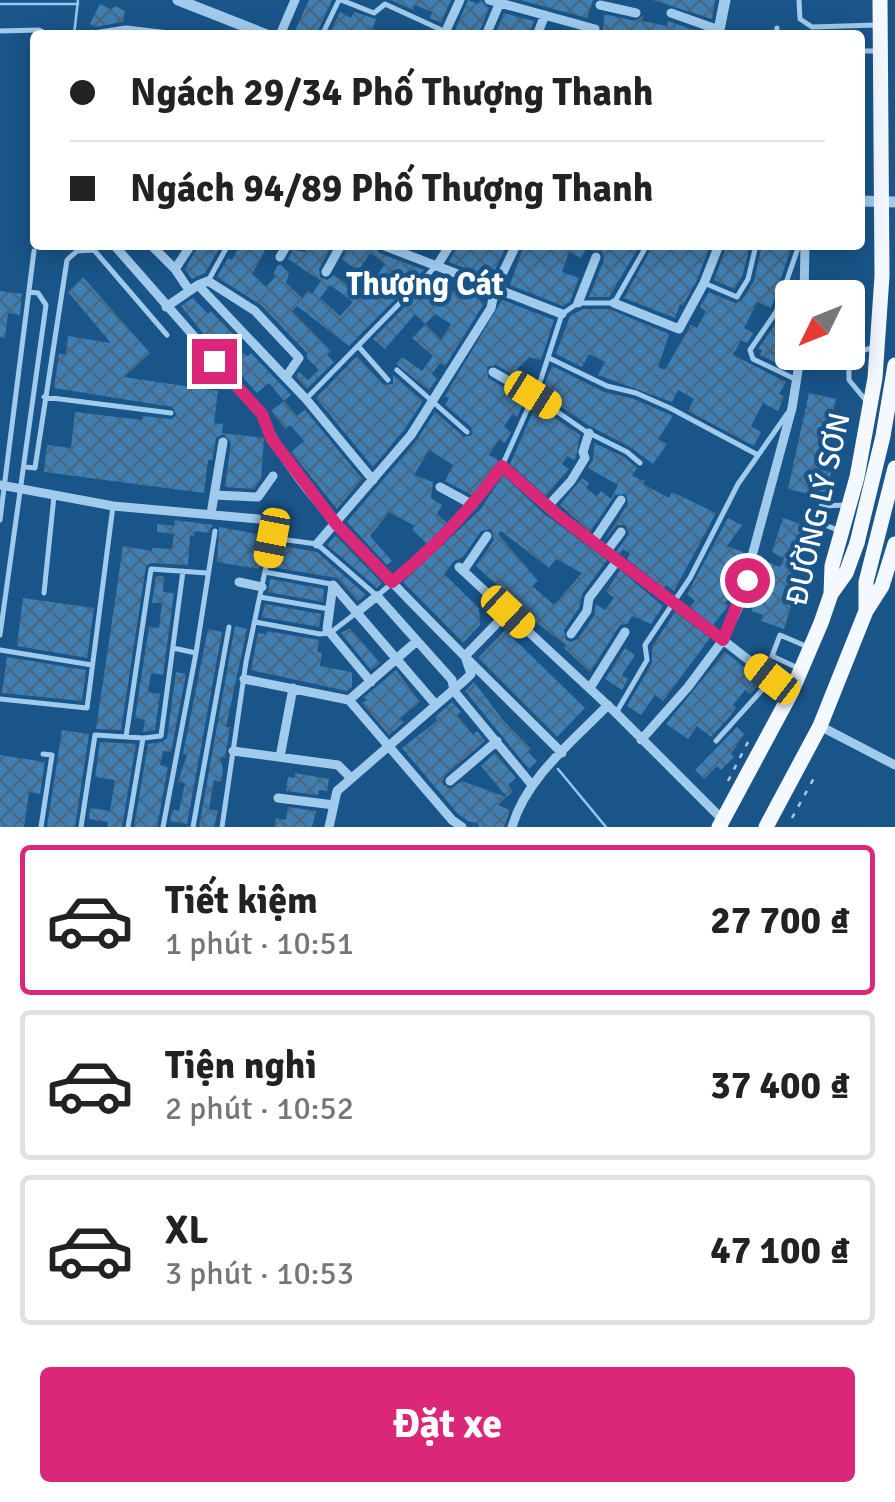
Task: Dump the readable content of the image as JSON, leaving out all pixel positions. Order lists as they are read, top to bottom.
{
  "streets": {
    "highway": ["ĐƯỜNG LÝ SƠN"]
  },
  "districts": ["Thượng Cát"],
  "north": "bottom left",
  "page": {
    "banner": ["Ngách 29/34 Phố Thượng Thanh", "Ngách 94/89 Phố Thượng Thanh"],
    "list": [
      {
        "name": "Tiết kiệm",
        "note": "1 phút · 10:51",
        "value": "27 700 ₫"
      },
      {
        "name": "Tiện nghi",
        "note": "2 phút · 10:52",
        "value": "37 400 ₫"
      },
      {
        "name": "XL",
        "note": "3 phút · 10:53",
        "value": "47 100 ₫"
      }
    ],
    "buttons": "Đặt xe"
  }
}
